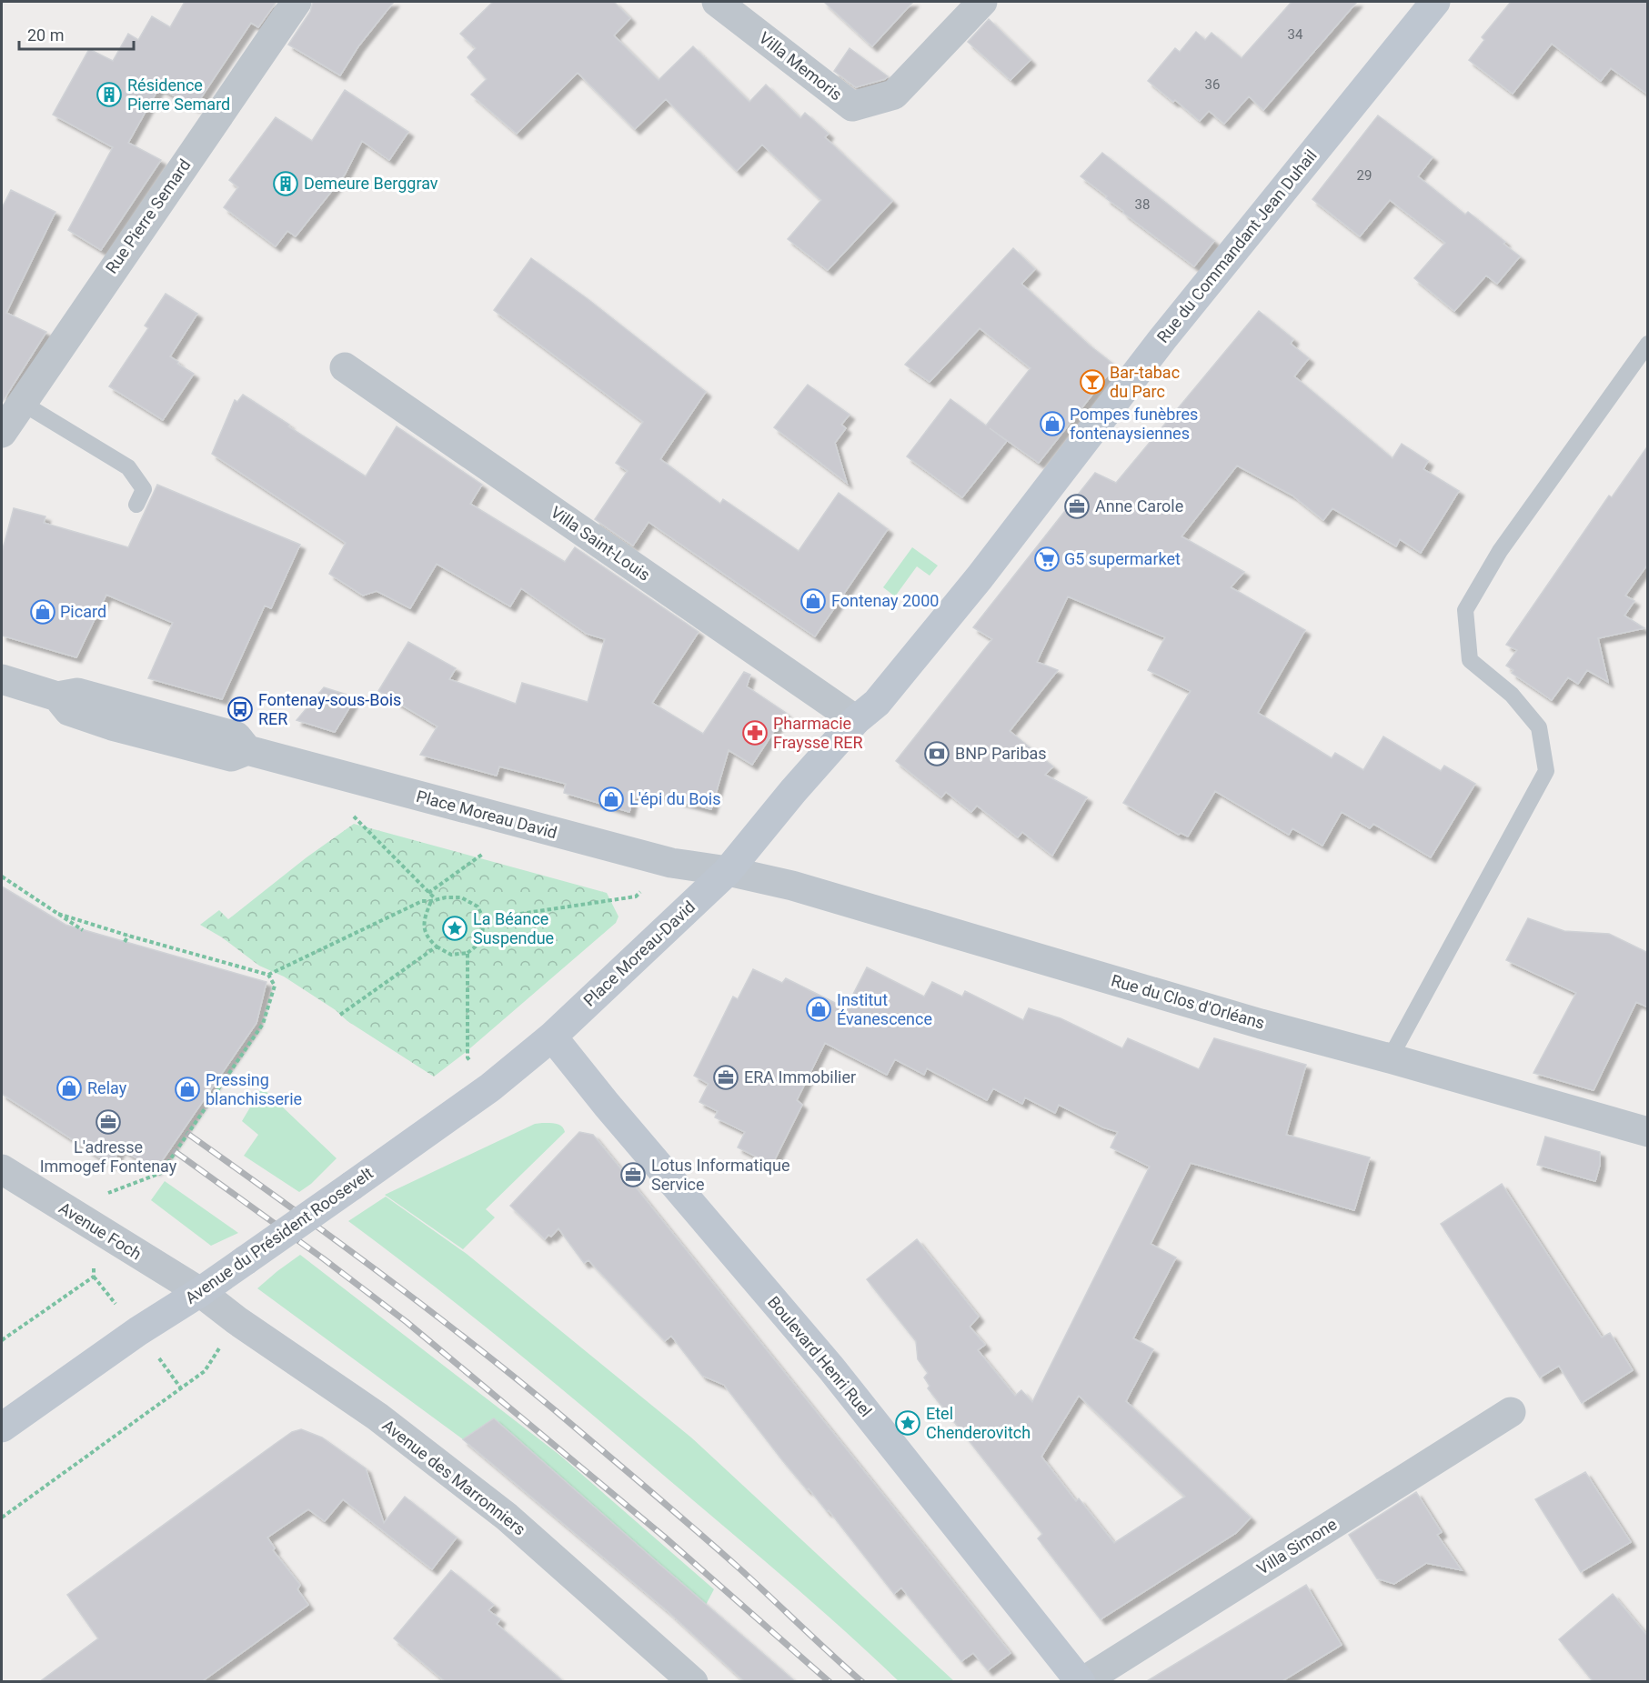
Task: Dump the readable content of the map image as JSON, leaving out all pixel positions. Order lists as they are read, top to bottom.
{
  "streets": {
    "street": [
      "Villa Memoris",
      "Rue Pierre Semard",
      "Rue du Commandant Jean Duhail",
      "Villa Saint-Louis",
      "Place Moreau David",
      "Place Moreau-David",
      "Rue du Clos d'Orléans",
      "Avenue Foch",
      "Avenue du Président Roosevelt",
      "Boulevard Henri Ruel",
      "Avenue des Marronniers",
      "Villa Simone"
    ]
  },
  "crossings": [
    ["Rue du Commandant Jean Duhail", "Villa Saint-Louis"],
    ["Rue du Commandant Jean Duhail", "Place Moreau David"],
    ["Rue du Commandant Jean Duhail", "Place Moreau-David"],
    ["Rue du Commandant Jean Duhail", "Rue du Clos d'Orléans"],
    ["Place Moreau David", "Place Moreau-David"],
    ["Place Moreau David", "Rue du Clos d'Orléans"],
    ["Place Moreau-David", "Rue du Clos d'Orléans"],
    ["Place Moreau-David", "Avenue du Président Roosevelt"],
    ["Place Moreau-David", "Boulevard Henri Ruel"],
    ["Avenue Foch", "Avenue du Président Roosevelt"],
    ["Avenue Foch", "Avenue des Marronniers"],
    ["Avenue du Président Roosevelt", "Boulevard Henri Ruel"],
    ["Avenue du Président Roosevelt", "Avenue des Marronniers"],
    ["Boulevard Henri Ruel", "Villa Simone"]
  ],
  "places": {
    "building": ["Résidence Pierre Semard", "Demeure Berggrav"],
    "bar": ["Bar-tabac du Parc"],
    "shop": [
      "Pompes funèbres fontenaysiennes",
      "Fontenay 2000",
      "Picard",
      "L'épi du Bois",
      "Institut Évanescence",
      "Relay",
      "Pressing blanchisserie"
    ],
    "office": [
      "Anne Carole",
      "ERA Immobilier",
      "L'adresse Immogef Fontenay",
      "Lotus Informatique Service"
    ],
    "supermarket": ["G5 supermarket"],
    "bus stop": ["Fontenay-sous-Bois RER"],
    "pharmacy": ["Pharmacie Fraysse RER"],
    "bank": ["BNP Paribas"],
    "place": ["La Béance Suspendue", "Etel Chenderovitch"]
  },
  "house_numbers": [
    "34",
    "36",
    "29",
    "38"
  ],
  "scale_bar": "20 m"
}
